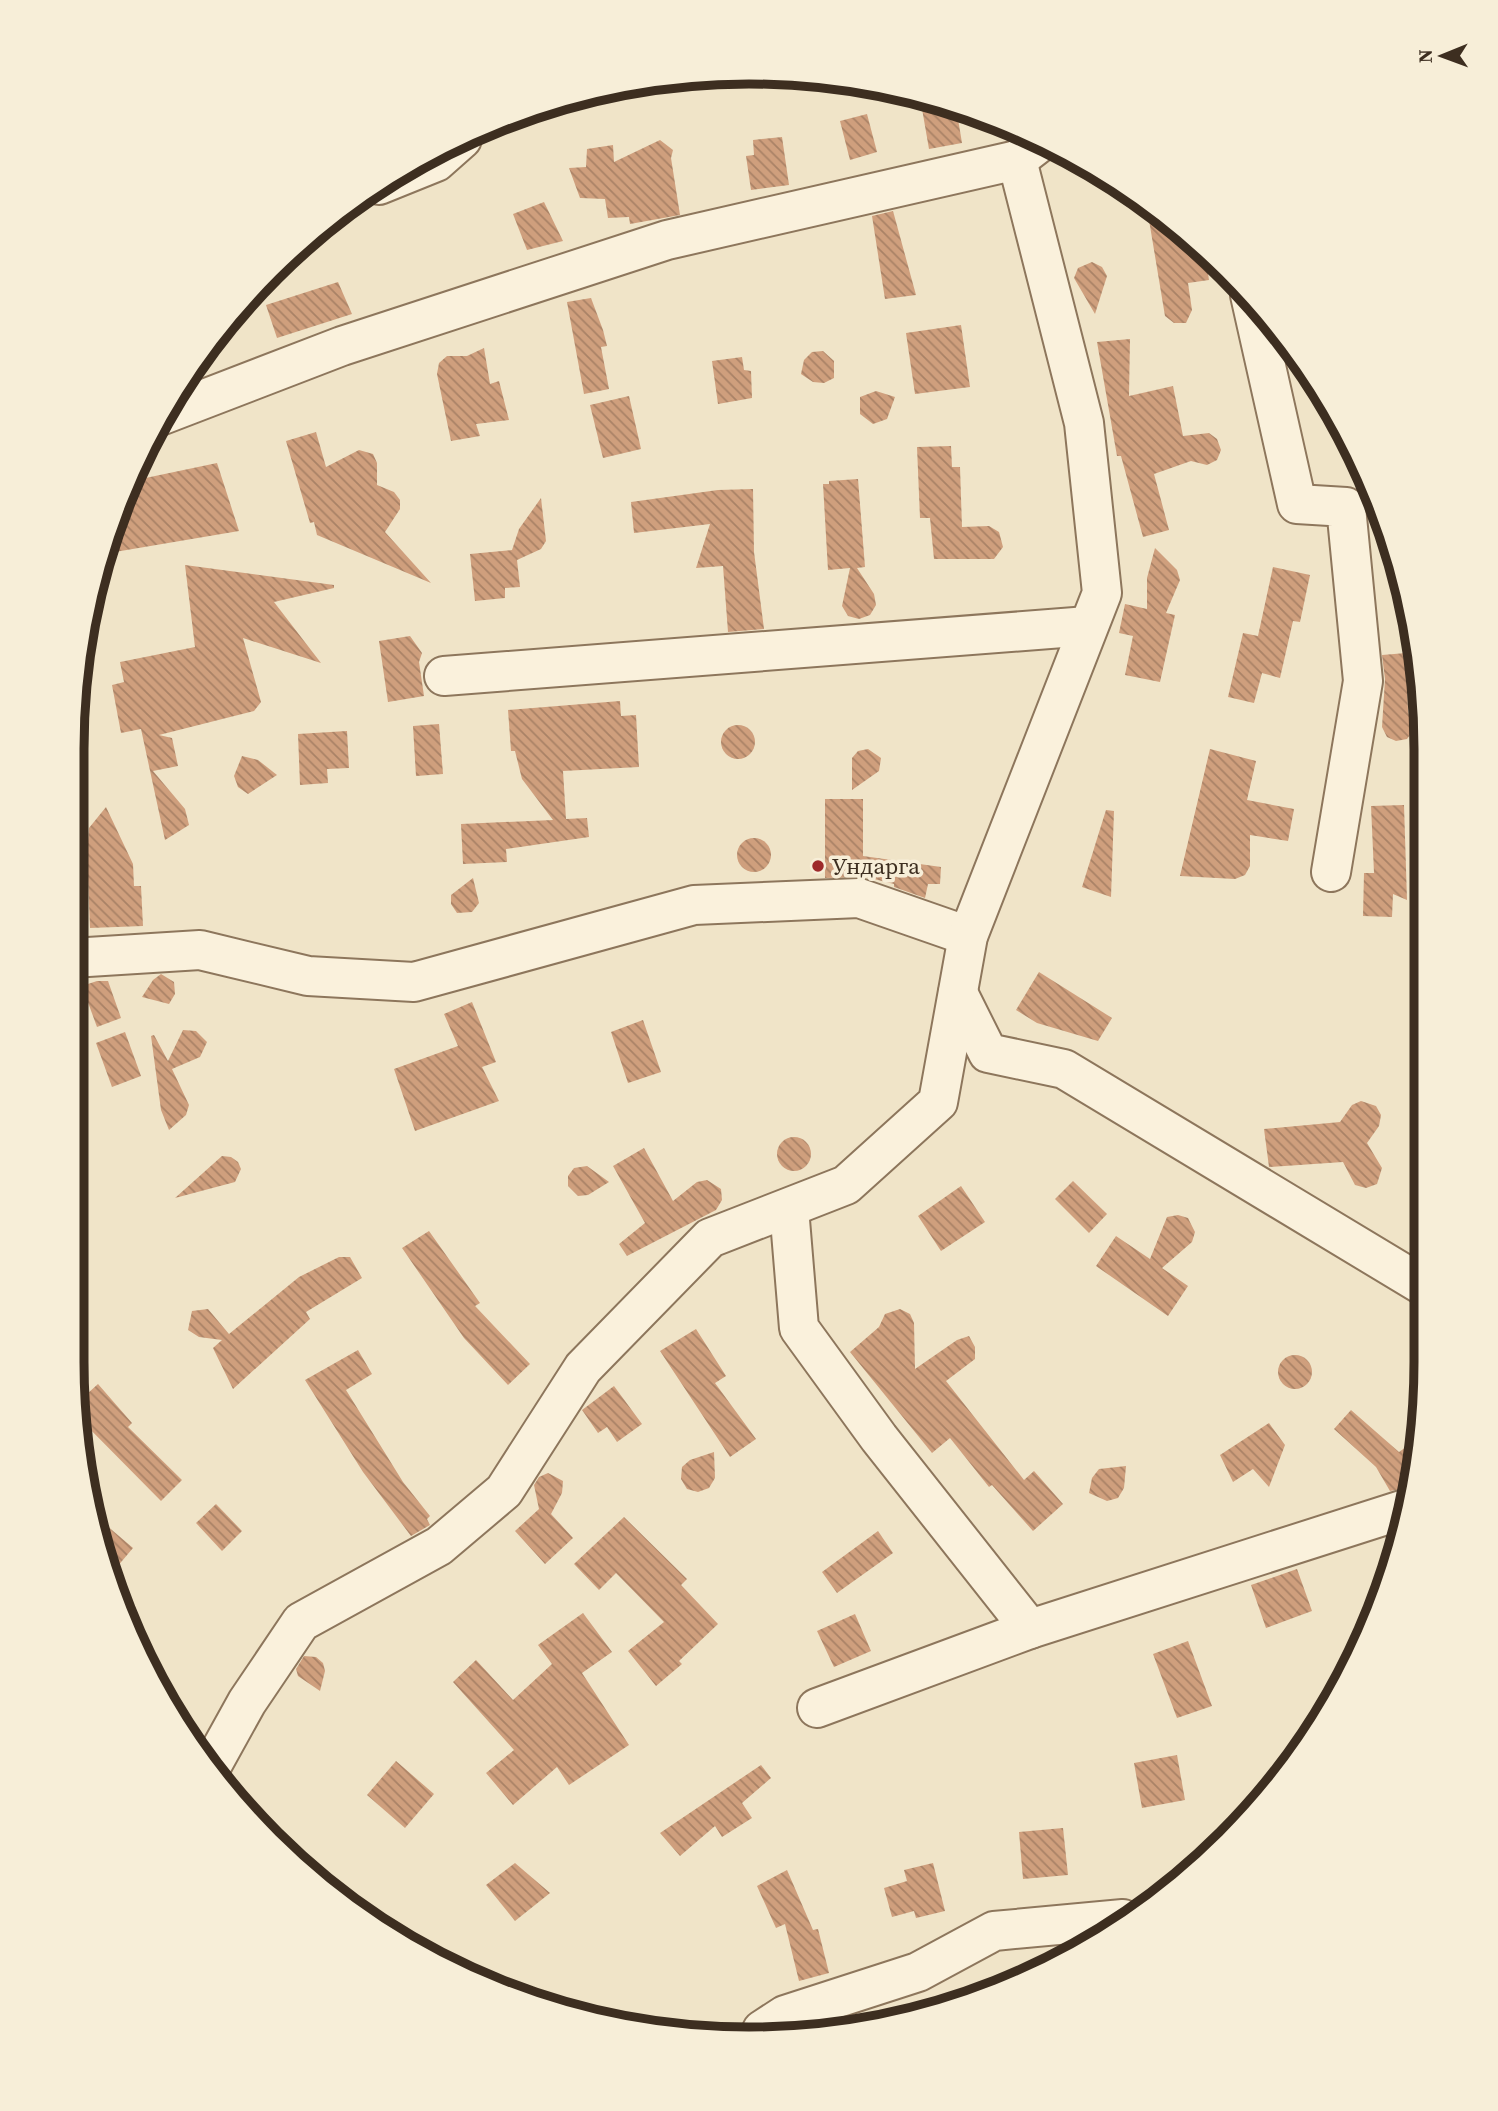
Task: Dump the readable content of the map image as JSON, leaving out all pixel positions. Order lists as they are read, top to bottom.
{
  "places": ["Ундарга"],
  "north": "left"
}
